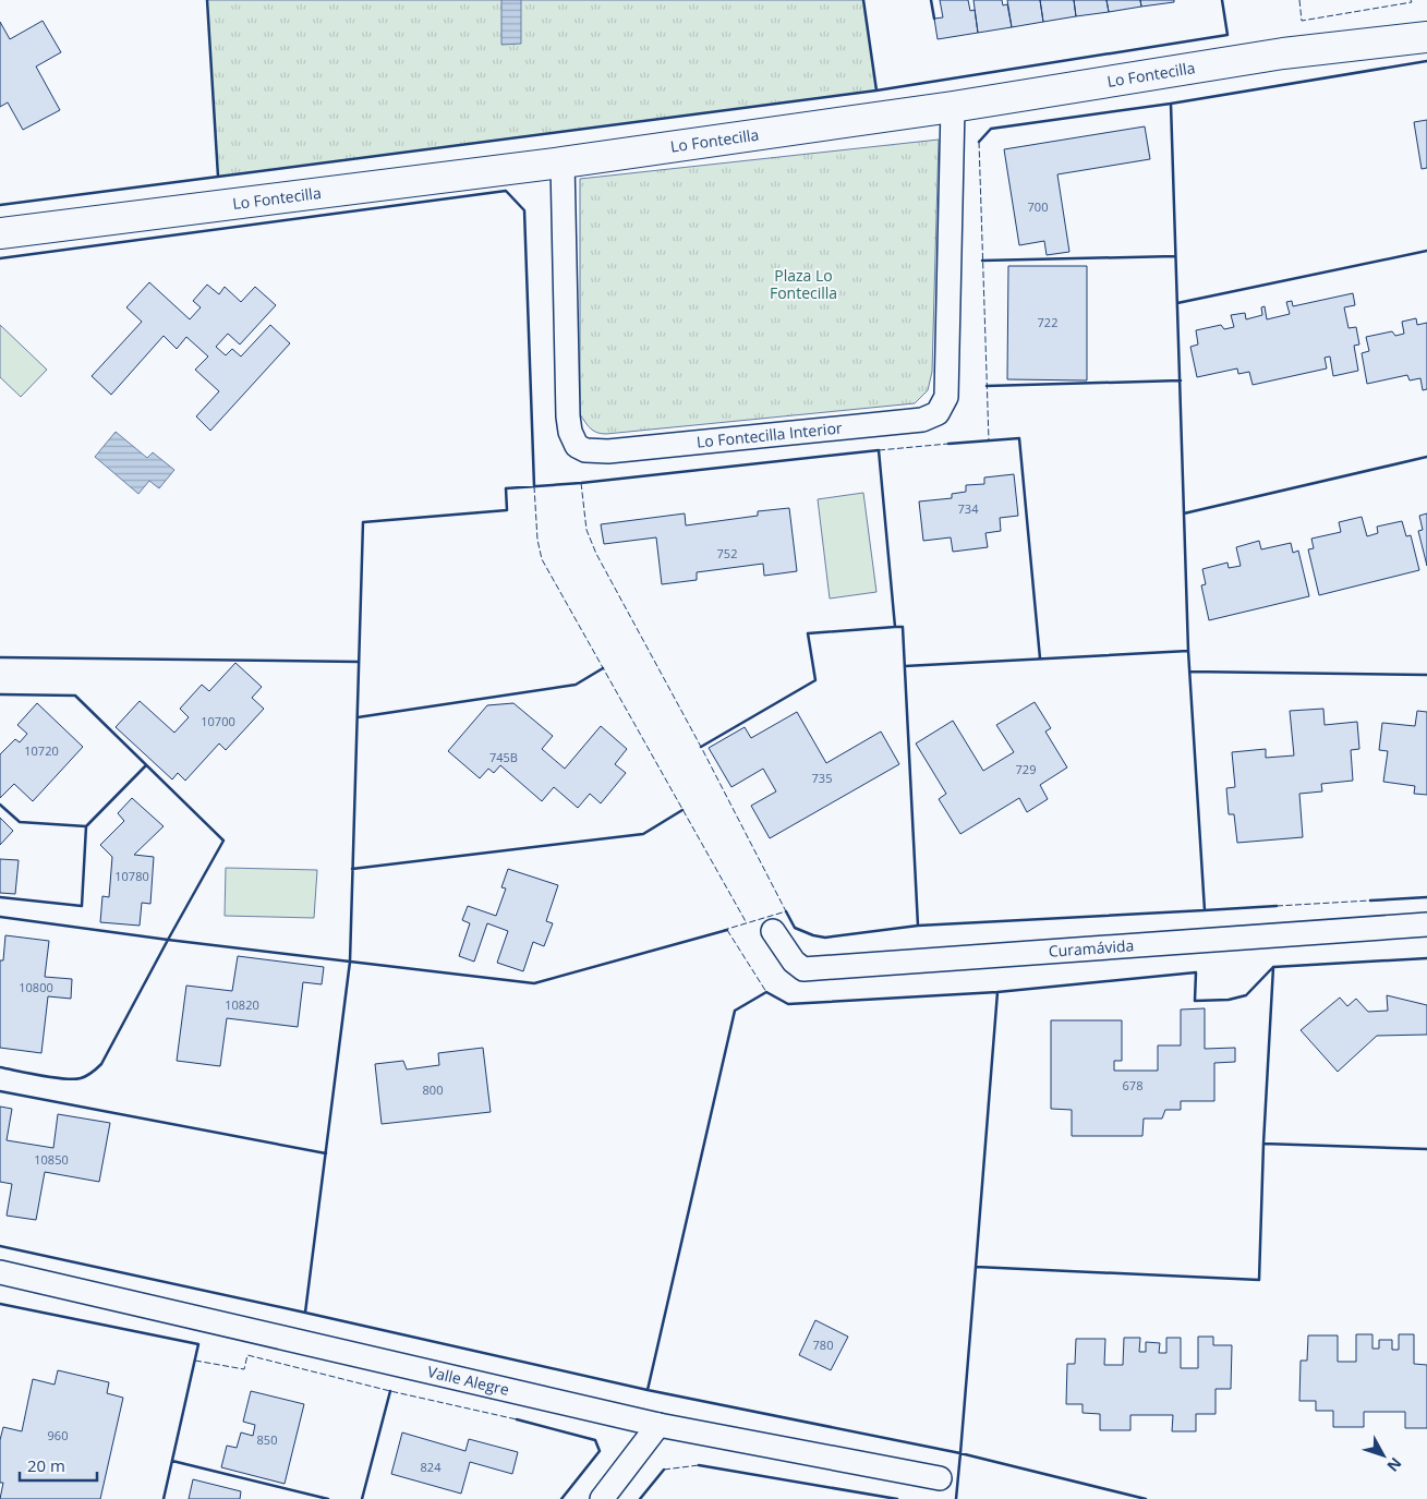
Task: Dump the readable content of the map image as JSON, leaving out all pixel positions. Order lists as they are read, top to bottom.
{
  "streets": {
    "street": [
      "Lo Fontecilla",
      "Lo Fontecilla Interior",
      "Curamávida",
      "Valle Alegre"
    ]
  },
  "crossings": [
    ["Lo Fontecilla", "Lo Fontecilla Interior"]
  ],
  "parks": ["Plaza Lo Fontecilla"],
  "house_numbers": [
    "700",
    "722",
    "734",
    "752",
    "10700",
    "10720",
    "745B",
    "729",
    "735",
    "10780",
    "10800",
    "10820",
    "678",
    "800",
    "10850",
    "780",
    "960",
    "850",
    "824"
  ],
  "scale_bar": "20 m",
  "north": "bottom right"
}
